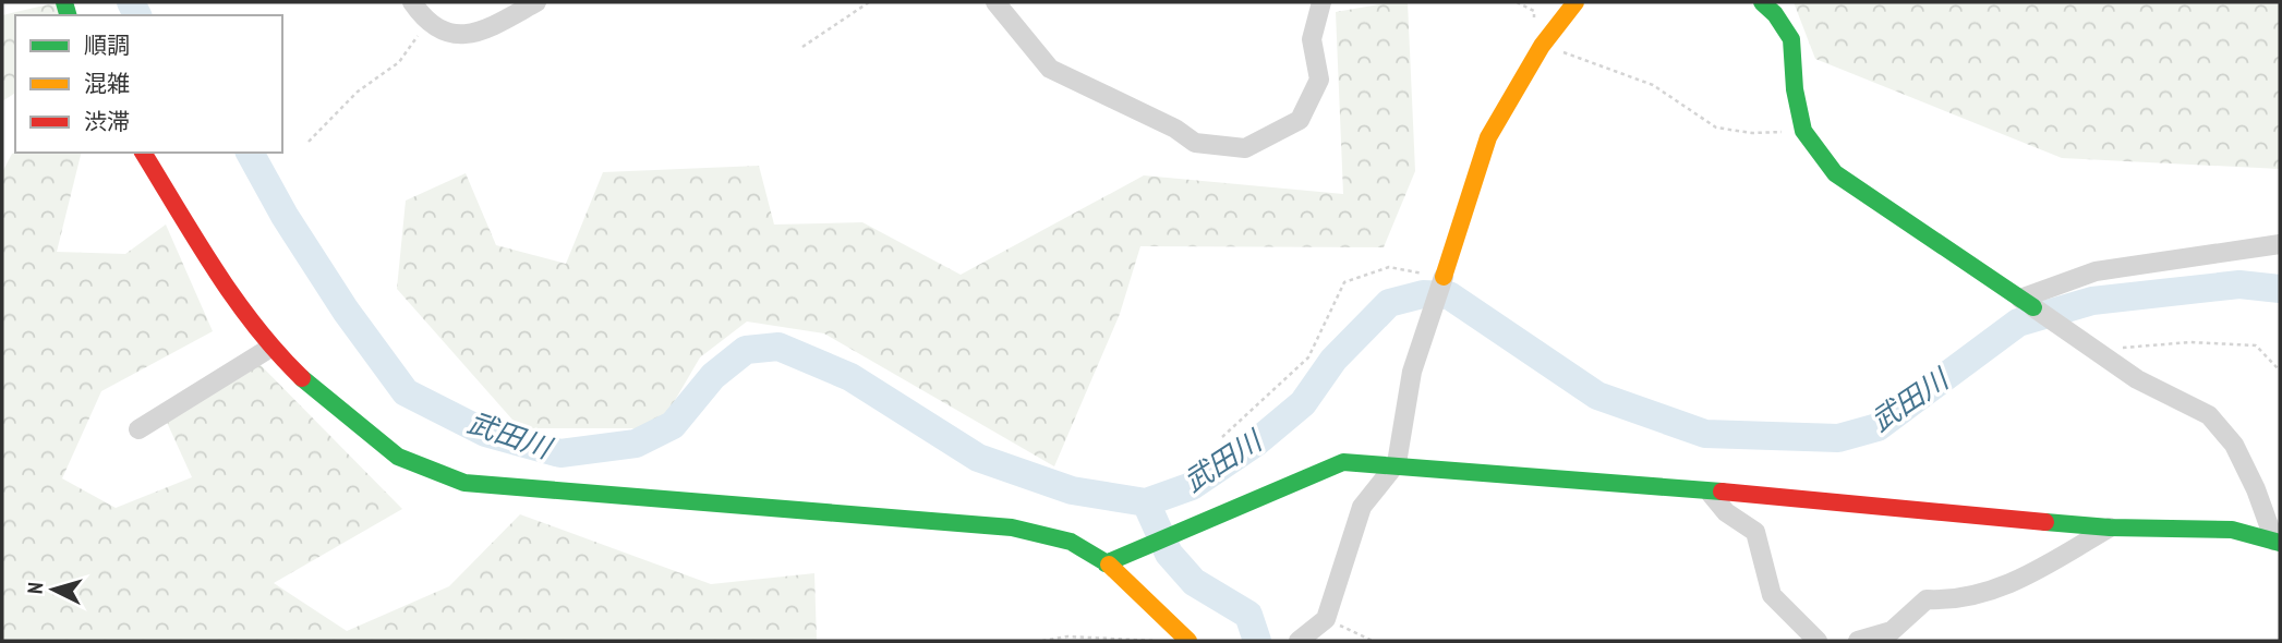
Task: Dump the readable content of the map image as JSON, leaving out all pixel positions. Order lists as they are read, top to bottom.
{
  "water": ["武田川"],
  "legend": ["順調", "混雑", "渋滞"],
  "north": "left"
}
